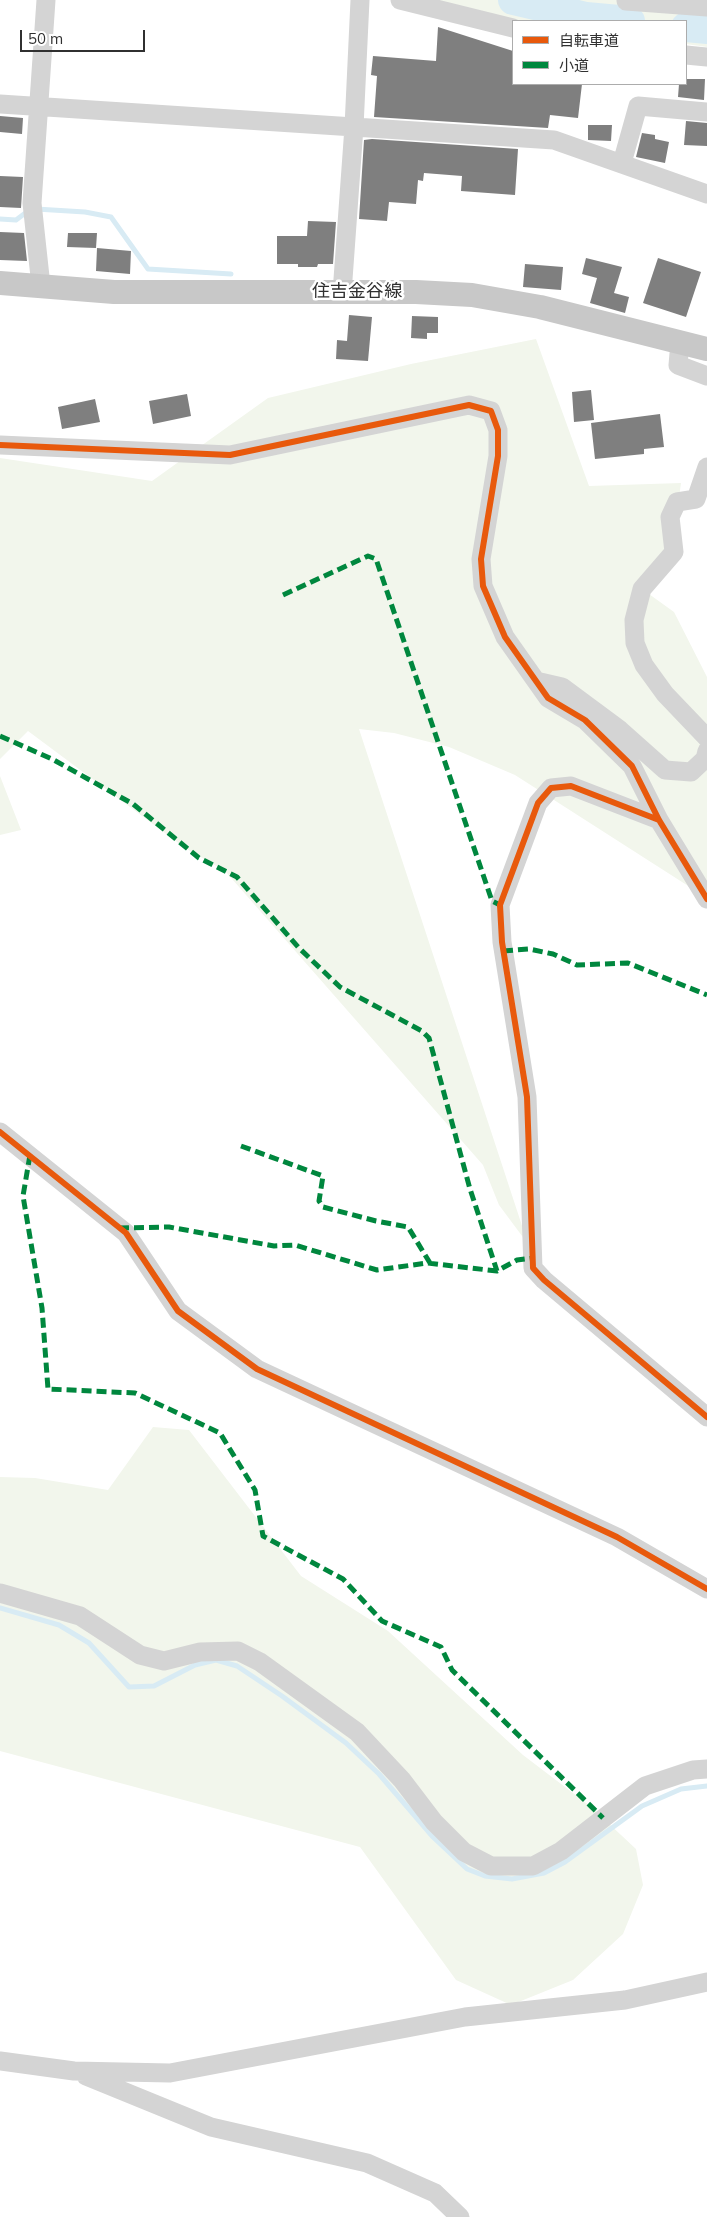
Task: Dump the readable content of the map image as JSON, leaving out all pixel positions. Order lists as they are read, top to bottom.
{
  "streets": {
    "main road": ["住吉金谷線"]
  },
  "legend": ["自転車道", "小道"],
  "scale_bar": "50 m"
}
